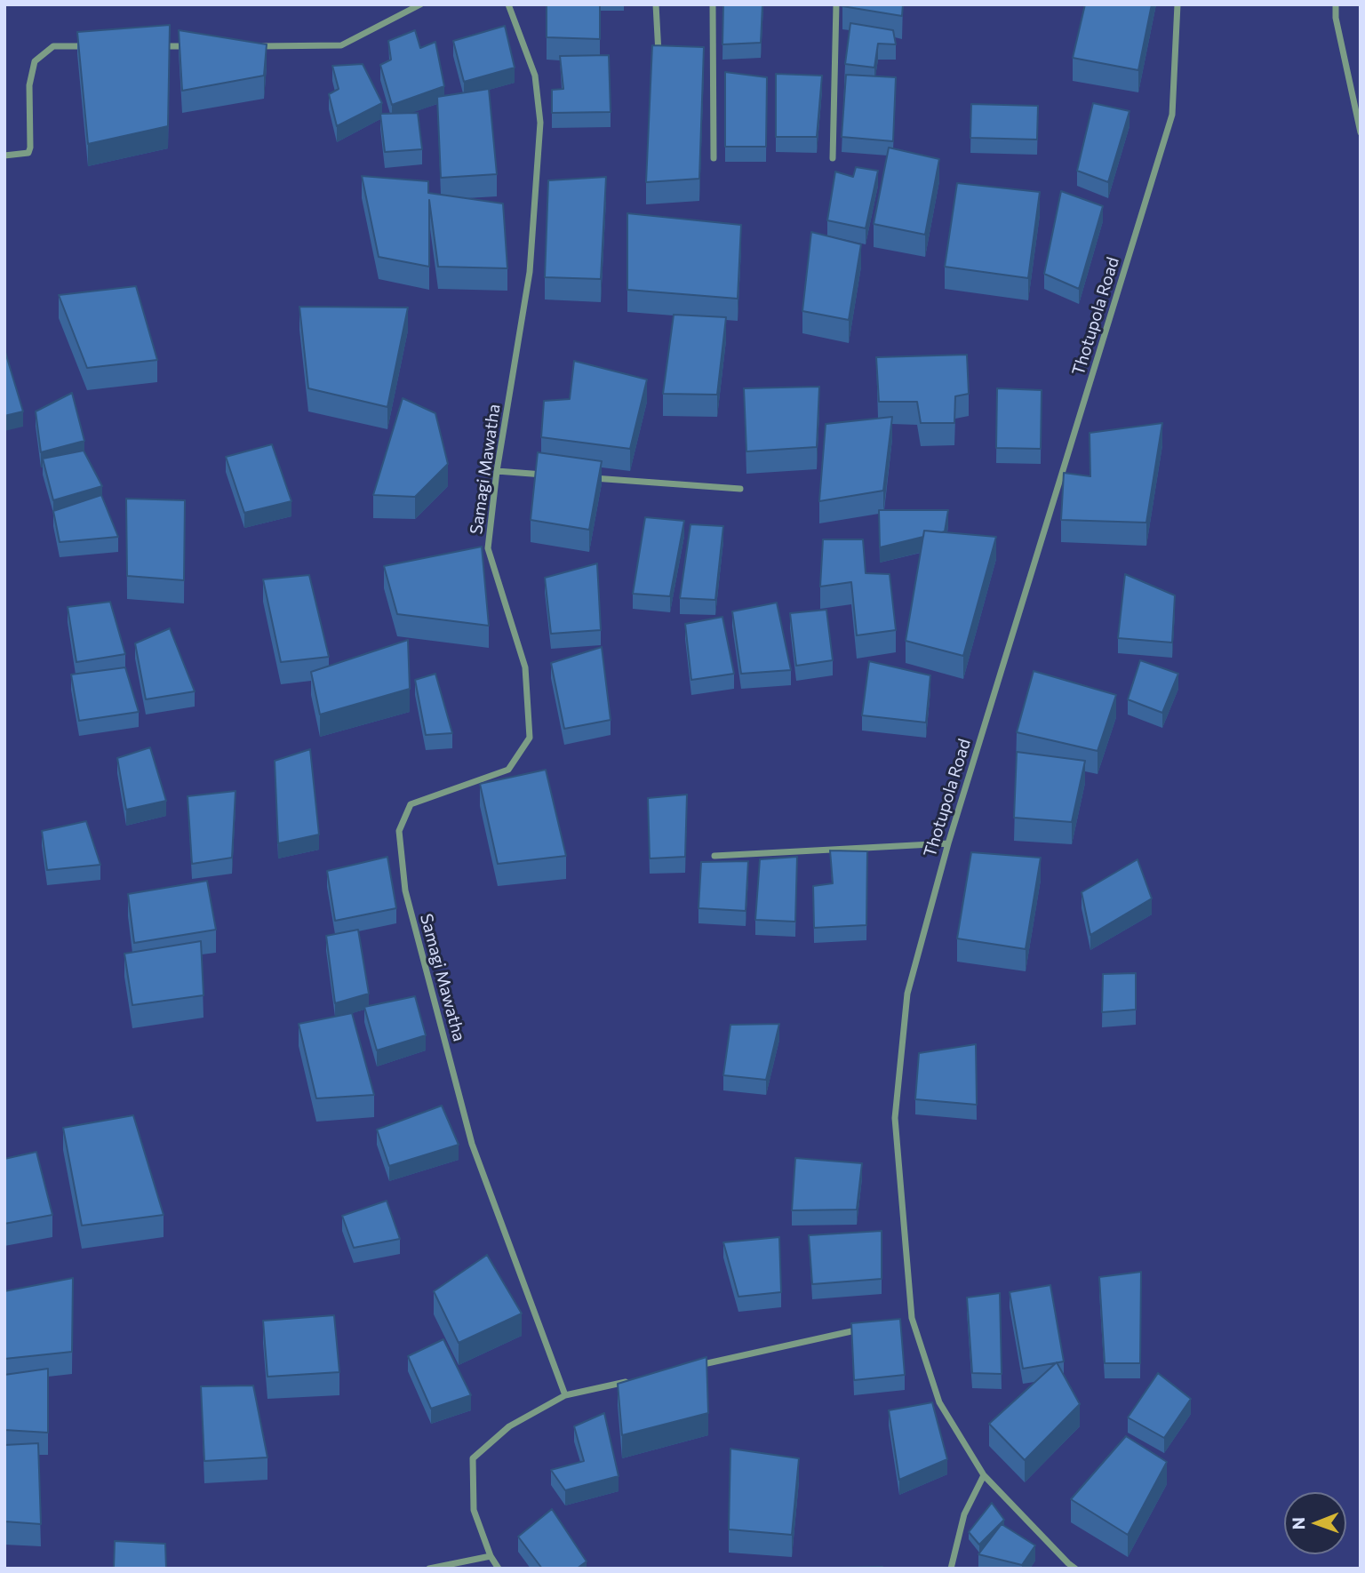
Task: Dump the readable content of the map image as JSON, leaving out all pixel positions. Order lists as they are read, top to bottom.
{
  "streets": {
    "street": ["Thotupola Road", "Samagi Mawatha"]
  },
  "north": "left"
}
